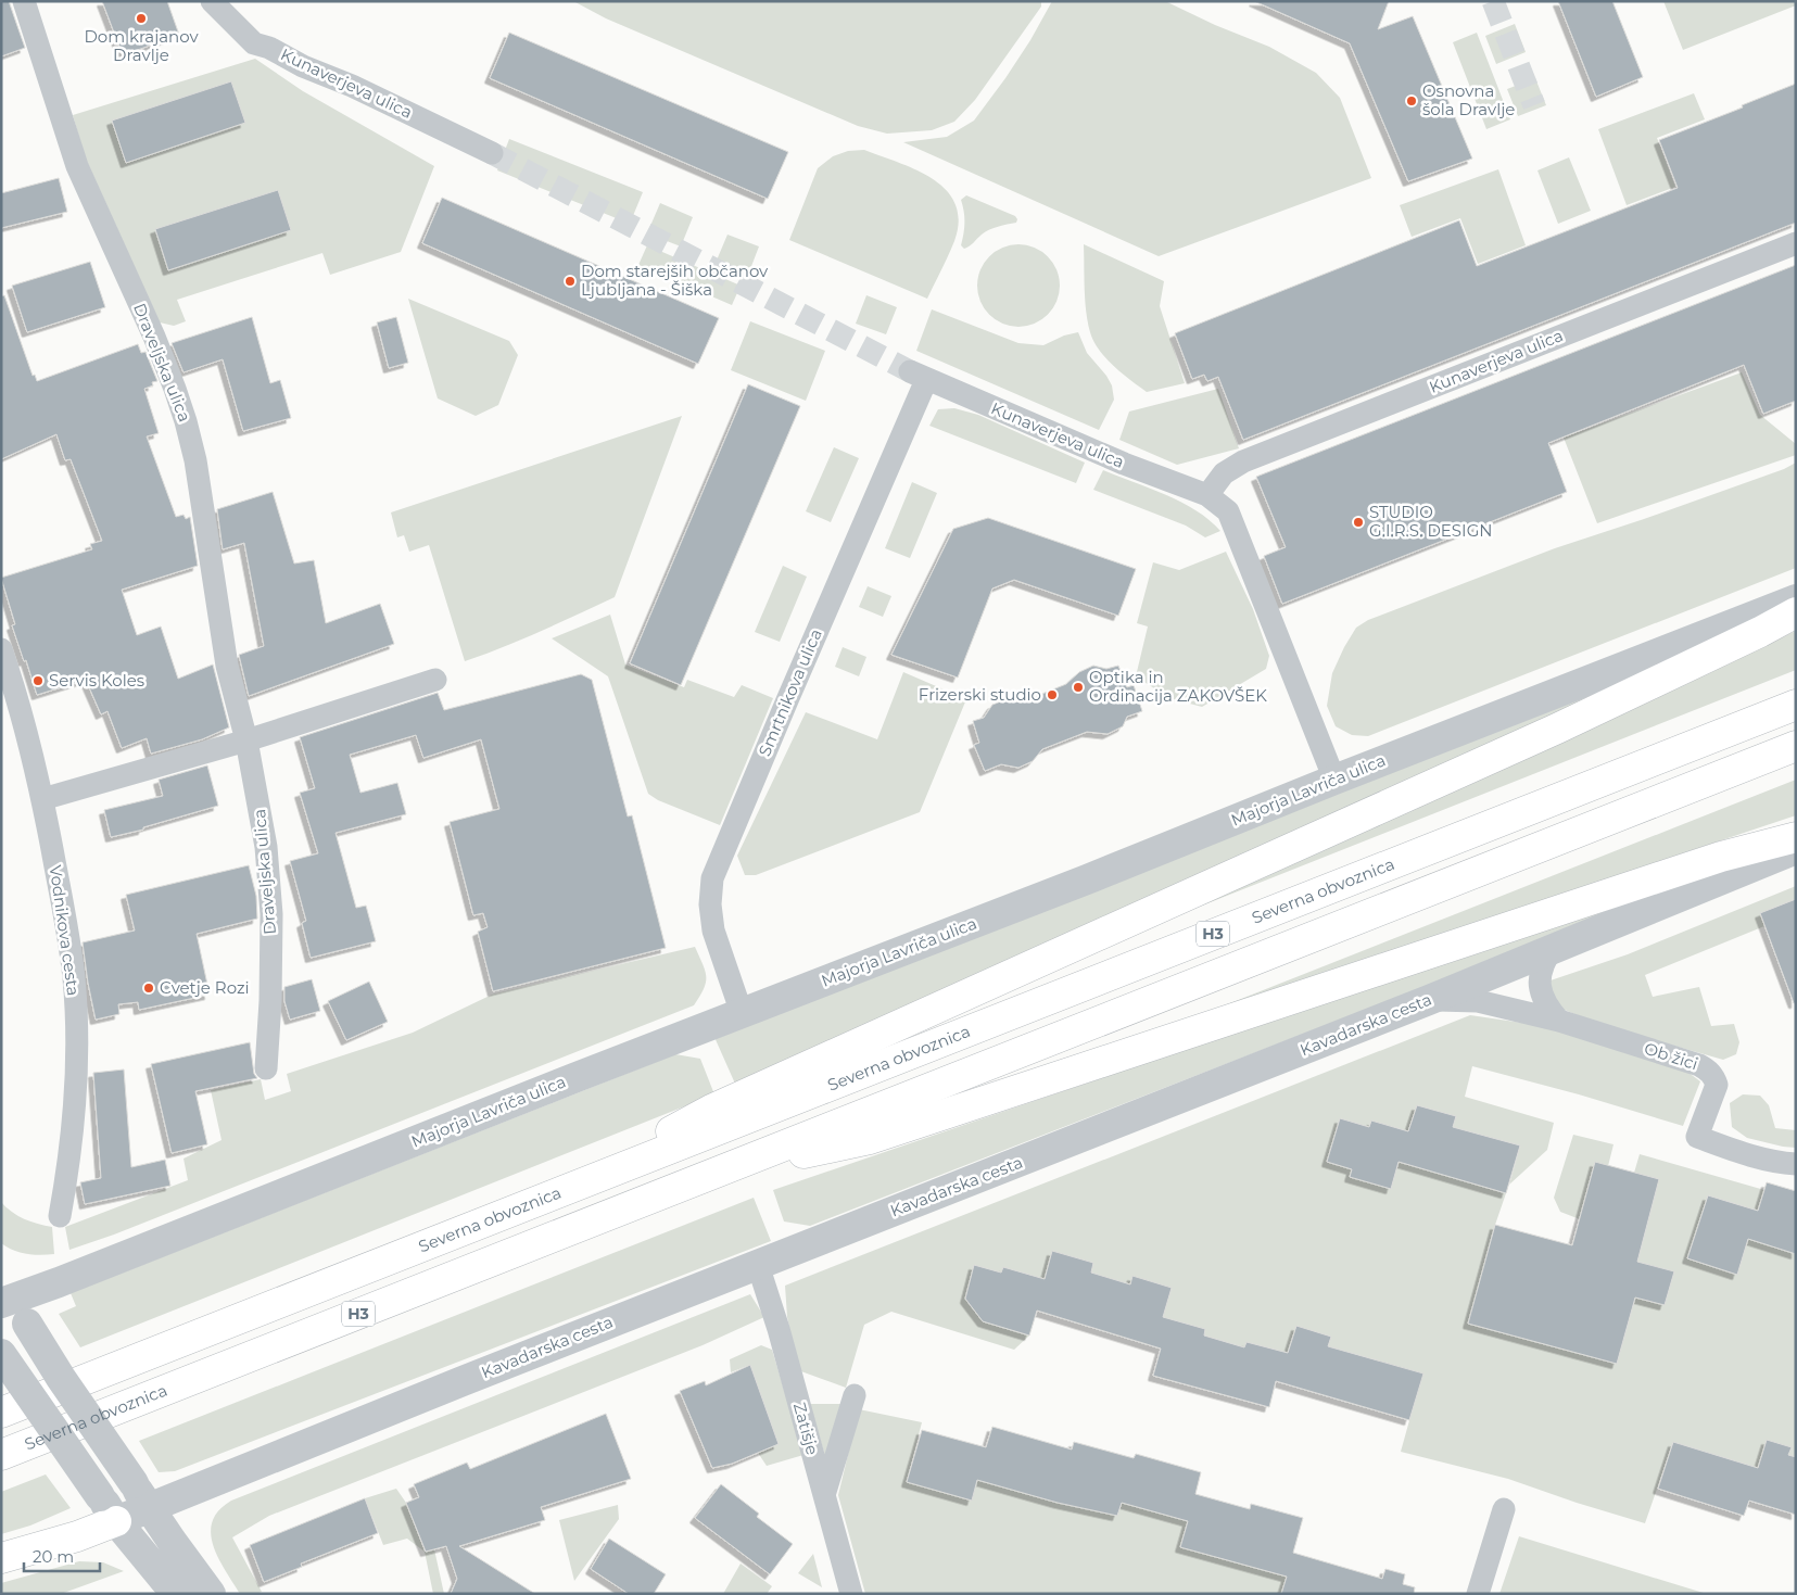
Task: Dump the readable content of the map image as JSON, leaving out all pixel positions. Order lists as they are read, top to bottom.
{
  "streets": {
    "highway": ["Severna obvoznica", "H3"],
    "street": [
      "Kunaverjeva ulica",
      "Draveljska ulica",
      "Smrtnikova ulica",
      "Majorja Lavriča ulica",
      "Vodnikova cesta",
      "Kavadarska cesta",
      "Ob žici",
      "Zatišje"
    ]
  },
  "crossings": [
    ["Kunaverjeva ulica", "Smrtnikova ulica"],
    ["Kunaverjeva ulica", "Majorja Lavriča ulica"],
    ["Smrtnikova ulica", "Majorja Lavriča ulica"],
    ["Kavadarska cesta", "Ob žici"],
    ["Kavadarska cesta", "Zatišje"]
  ],
  "places": [
    "Dom krajanov Dravlje",
    "Osnovna šola Dravlje",
    "Dom starejših občanov Ljubljana - Šiška",
    "STUDIO G.I.R.S. DESIGN",
    "Servis Koles",
    "Optika in Ordinacija ZAKOVŠEK",
    "Frizerski studio",
    "Cvetje Rozi"
  ],
  "scale_bar": "20 m"
}
